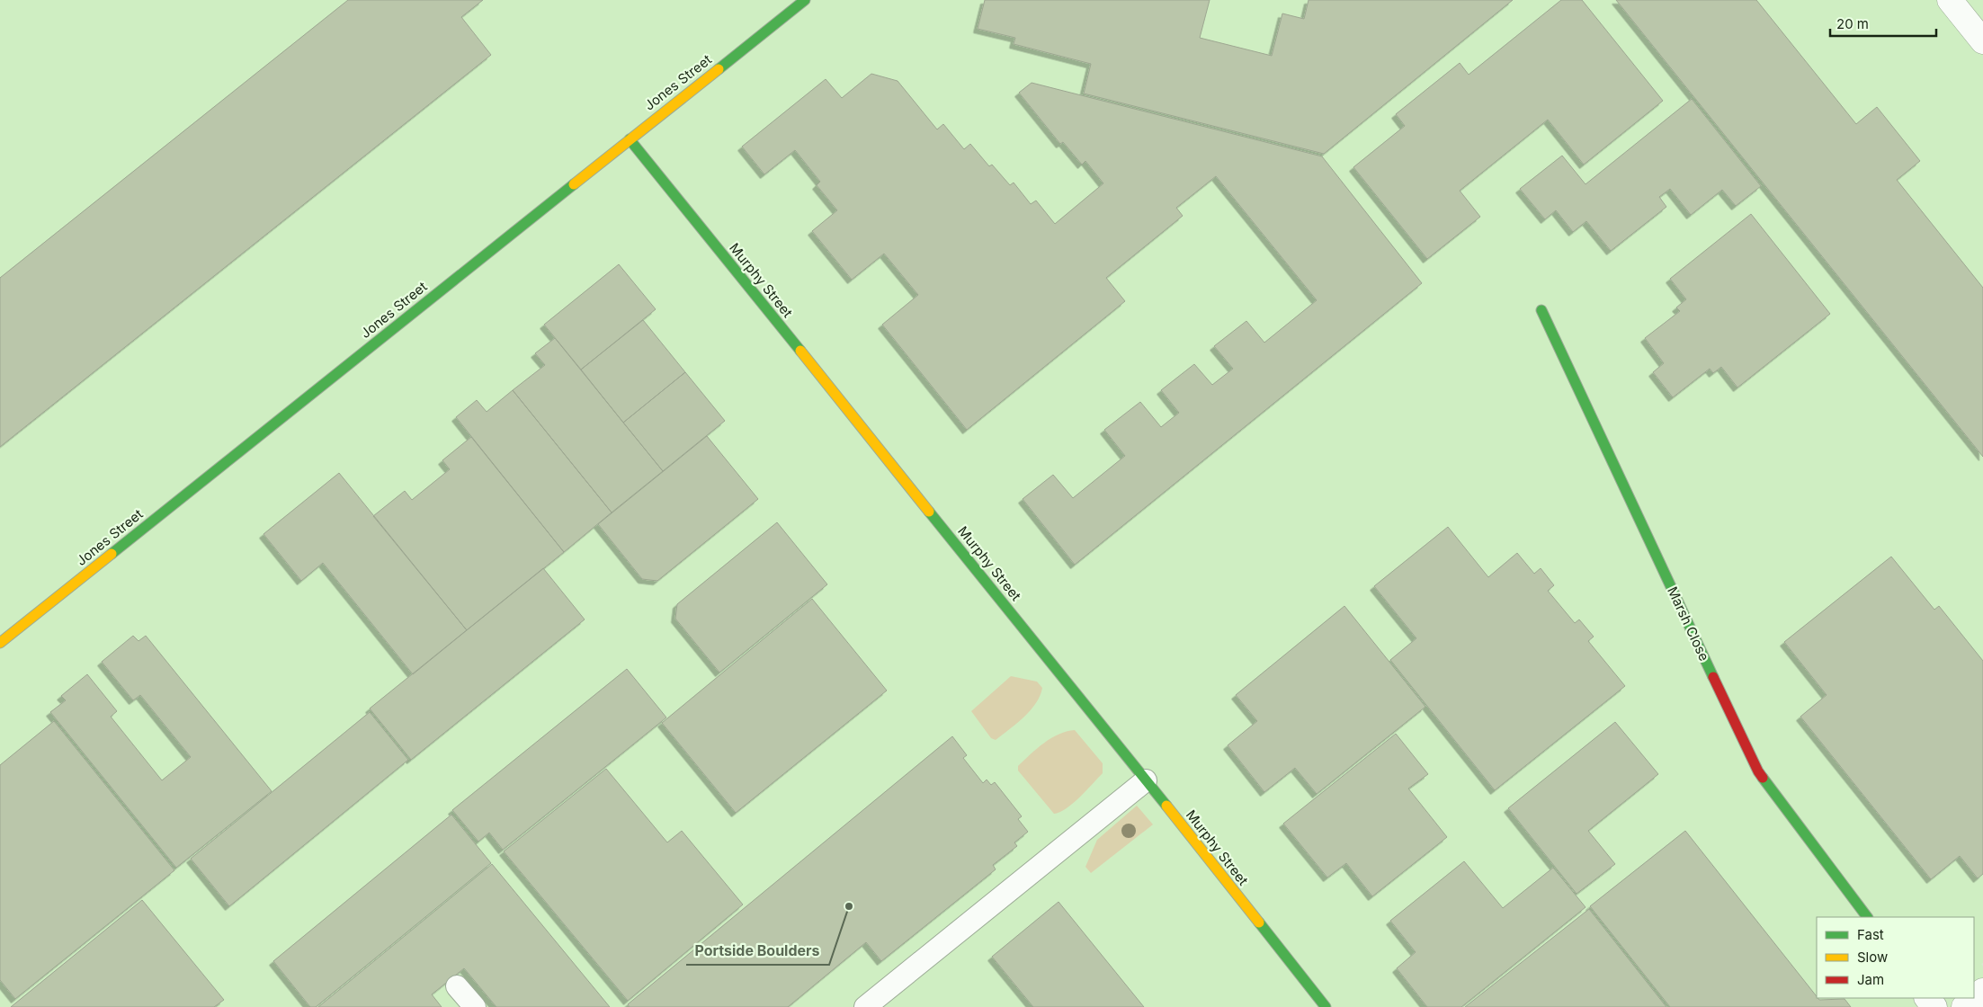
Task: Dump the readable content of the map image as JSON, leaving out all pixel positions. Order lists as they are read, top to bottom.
{
  "streets": {
    "street": ["Jones Street", "Murphy Street", "Marsh Close"]
  },
  "crossings": [
    ["Jones Street", "Murphy Street"]
  ],
  "places": ["Portside Boulders"],
  "legend": ["Fast", "Slow", "Jam"],
  "scale_bar": "20 m"
}
